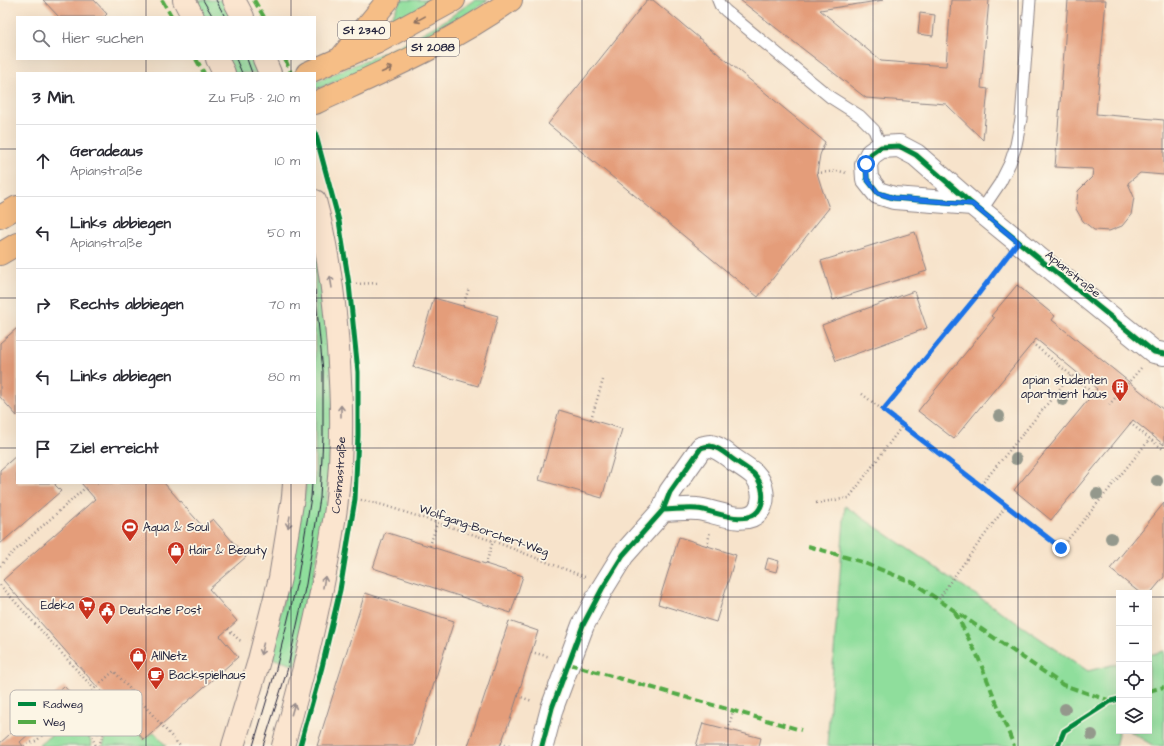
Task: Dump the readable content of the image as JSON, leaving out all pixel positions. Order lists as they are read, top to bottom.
{
  "streets": {
    "highway": ["St 2340", "St 2088"],
    "main road": ["Cosimastraße"],
    "street": ["Apianstraße"],
    "path": ["Wolfgang-Borchert-Weg"]
  },
  "crossings": [
    ["St 2340", "St 2088"]
  ],
  "places": {
    "building": ["apian studenten apartment haus"],
    "sports": ["Aqua & Soul"],
    "shop": ["Hair & Beauty", "AllNetz"],
    "supermarket": ["Edeka"],
    "public building": ["Deutsche Post"],
    "cafe": ["Backspielhaus"]
  },
  "legend": ["Radweg", "Weg"],
  "page": {
    "search": "Hier suchen",
    "heading": ["3 Min.", "Zu Fuß · 210 m"],
    "list": [
      ["Geradeaus", "Apianstraße", "10 m"],
      ["Links abbiegen", "Apianstraße", "50 m"],
      ["Rechts abbiegen", "70 m"],
      ["Links abbiegen", "80 m"],
      "Ziel erreicht"
    ],
    "map_buttons": ["+", "−"]
  }
}
